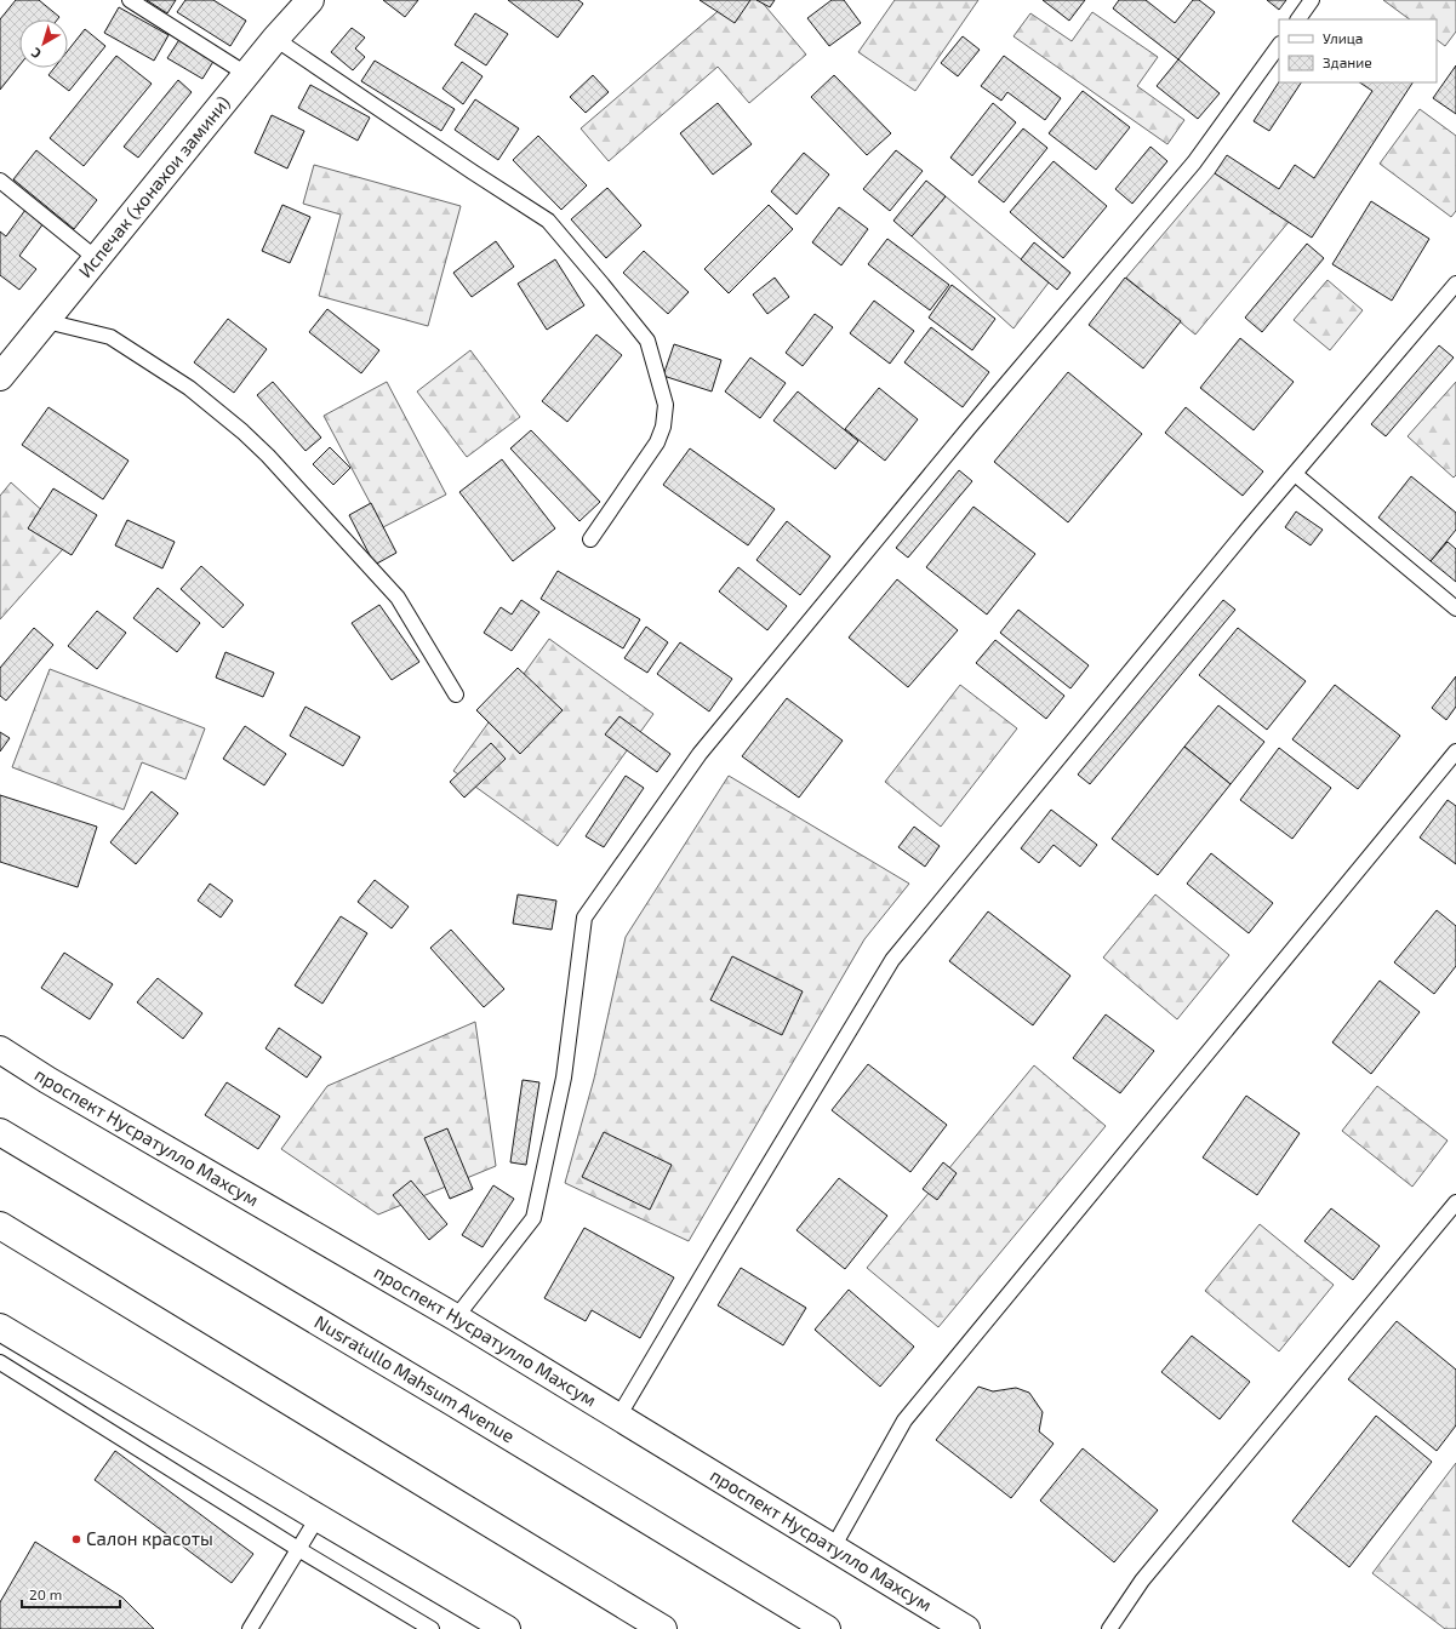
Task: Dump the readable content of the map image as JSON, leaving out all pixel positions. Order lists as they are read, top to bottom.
{
  "streets": {
    "main road": ["Испечак (хонахои замини)", "проспект Нусратулло Махсум", "Nusratullo Mahsum Avenue"]
  },
  "places": ["Салон красоты"],
  "legend": ["Улица", "Здание"],
  "scale_bar": "20 m",
  "north": "bottom left"
}
